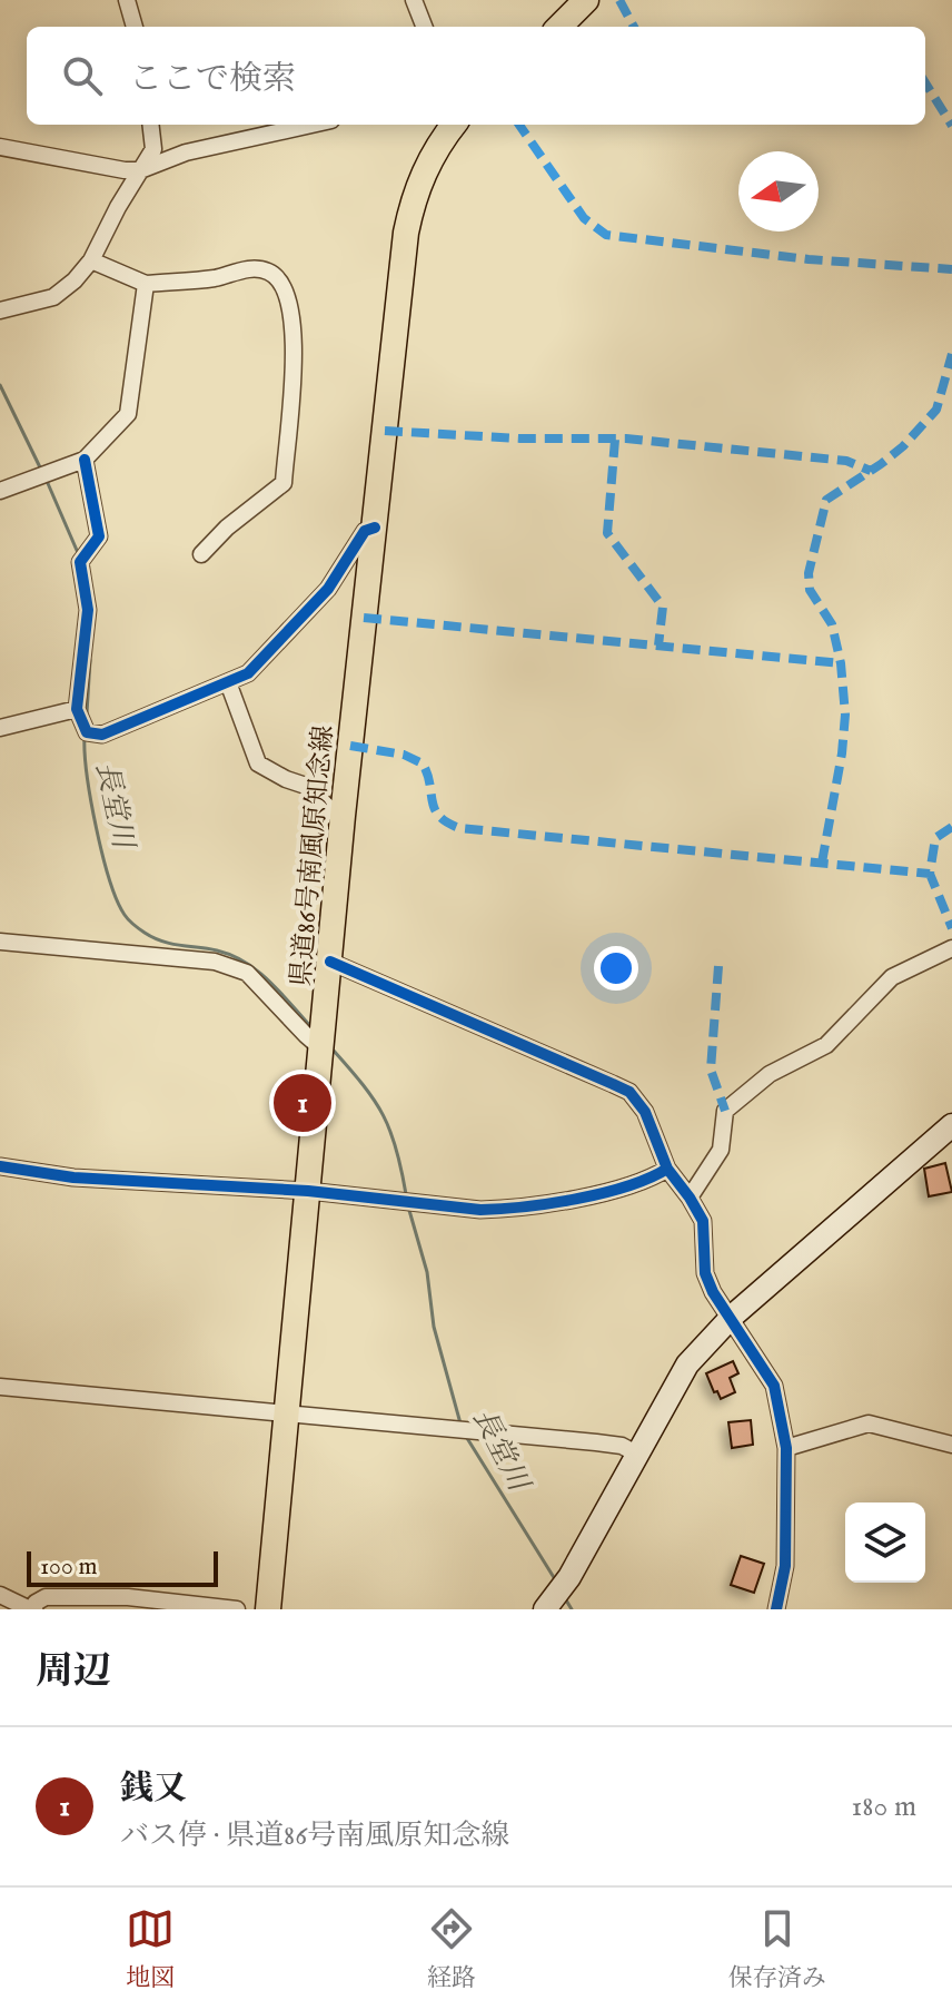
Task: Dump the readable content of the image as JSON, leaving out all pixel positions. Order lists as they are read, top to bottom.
{
  "streets": {
    "main road": ["県道86号南風原知念線"]
  },
  "water": ["長堂川"],
  "scale_bar": "100 m",
  "north": "left",
  "page": {
    "search": "ここで検索",
    "pins": "1",
    "scale": "100 m",
    "heading": "周辺",
    "list": [
      {
        "mark": "1",
        "name": "銭又",
        "note": "バス停 · 県道86号南風原知念線",
        "value": "180 m"
      }
    ],
    "nav": ["地図", "経路", "保存済み"]
  }
}
